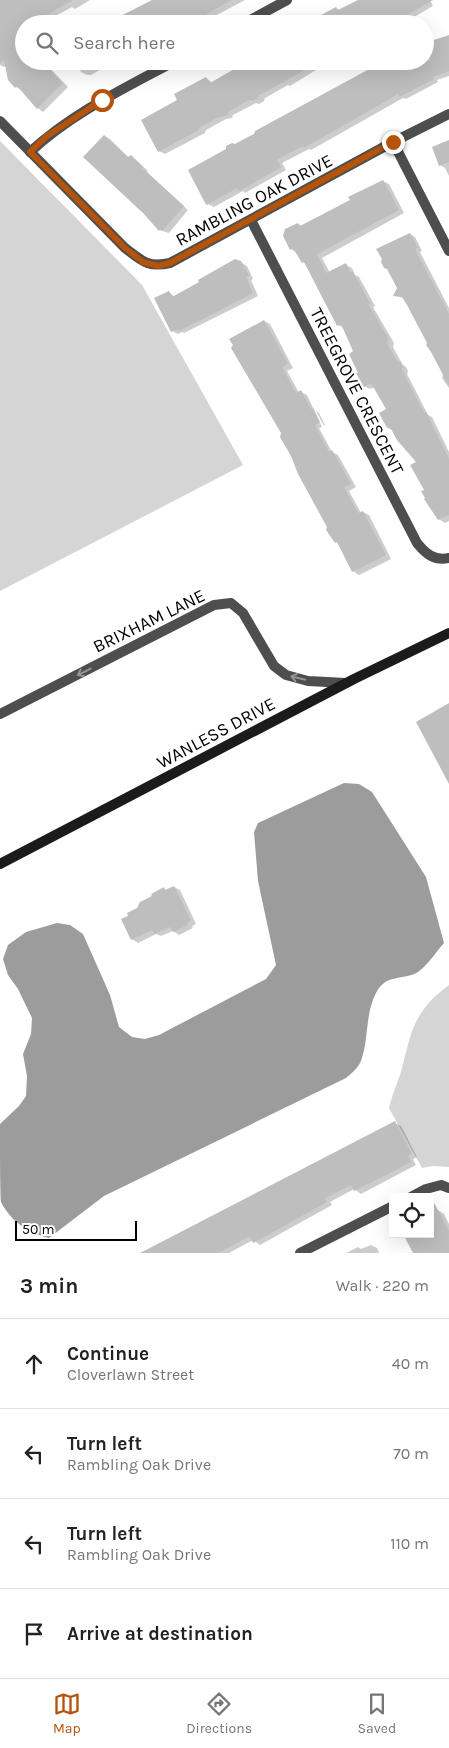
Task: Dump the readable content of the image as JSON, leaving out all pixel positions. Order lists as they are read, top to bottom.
{
  "streets": {
    "main road": ["WANLESS DRIVE"],
    "street": ["RAMBLING OAK DRIVE", "TREEGROVE CRESCENT", "BRIXHAM LANE"]
  },
  "crossings": [
    ["RAMBLING OAK DRIVE", "TREEGROVE CRESCENT"],
    ["BRIXHAM LANE", "WANLESS DRIVE"]
  ],
  "one_way": ["BRIXHAM LANE"],
  "scale_bar": "50 m",
  "page": {
    "search": "Search here",
    "scale": "50 m",
    "heading": ["3 min", "Walk · 220 m"],
    "list": [
      ["Continue", "Cloverlawn Street", "40 m"],
      ["Turn left", "Rambling Oak Drive", "70 m"],
      ["Turn left", "Rambling Oak Drive", "110 m"],
      "Arrive at destination"
    ],
    "nav": ["Map", "Directions", "Saved"]
  }
}
